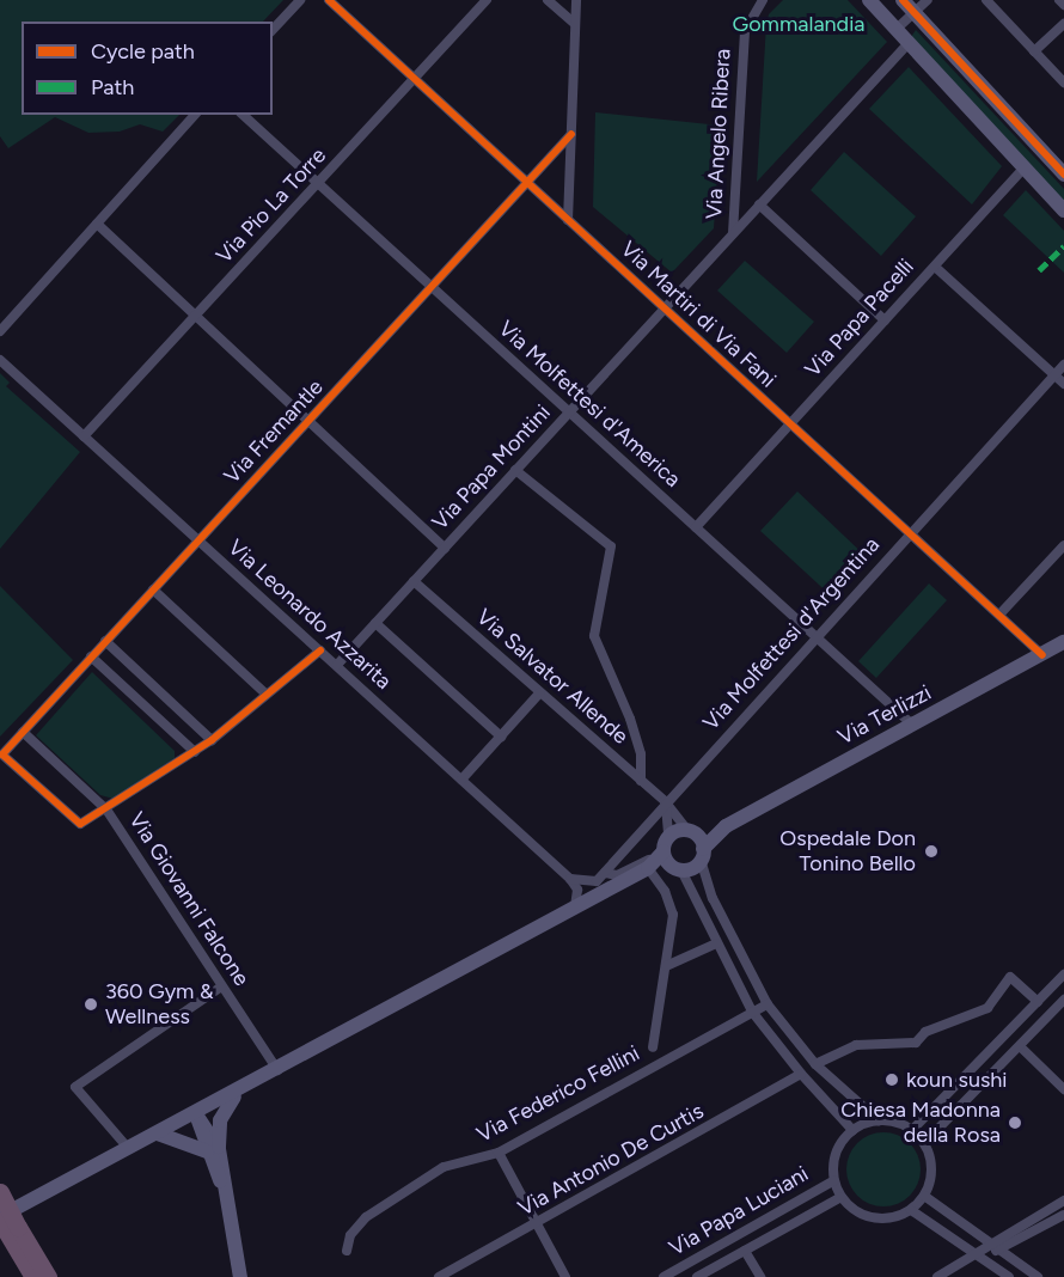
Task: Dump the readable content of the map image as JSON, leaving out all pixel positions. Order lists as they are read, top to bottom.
{
  "streets": {
    "main road": ["Via Terlizzi"],
    "street": [
      "Via Angelo Ribera",
      "Via Pio La Torre",
      "Via Martiri di Via Fani",
      "Via Papa Pacelli",
      "Via Molfettesi d'America",
      "Via Fremantle",
      "Via Papa Montini",
      "Via Leonardo Azzarita",
      "Via Molfettesi d'Argentina",
      "Via Salvator Allende",
      "Via Giovanni Falcone",
      "Via Federico Fellini",
      "Via Antonio De Curtis",
      "Via Papa Luciani"
    ]
  },
  "crossings": [
    ["Via Angelo Ribera", "Via Papa Montini"],
    ["Via Pio La Torre", "Via Martiri di Via Fani"],
    ["Via Pio La Torre", "Via Molfettesi d'America"],
    ["Via Pio La Torre", "Via Leonardo Azzarita"],
    ["Via Martiri di Via Fani", "Via Papa Pacelli"],
    ["Via Martiri di Via Fani", "Via Fremantle"],
    ["Via Martiri di Via Fani", "Via Papa Montini"],
    ["Via Martiri di Via Fani", "Via Molfettesi d'Argentina"],
    ["Via Martiri di Via Fani", "Via Terlizzi"],
    ["Via Papa Pacelli", "Via Molfettesi d'America"],
    ["Via Molfettesi d'America", "Via Fremantle"],
    ["Via Molfettesi d'America", "Via Papa Montini"],
    ["Via Molfettesi d'America", "Via Molfettesi d'Argentina"],
    ["Via Molfettesi d'America", "Via Terlizzi"],
    ["Via Fremantle", "Via Leonardo Azzarita"],
    ["Via Fremantle", "Via Giovanni Falcone"],
    ["Via Papa Montini", "Via Leonardo Azzarita"],
    ["Via Papa Montini", "Via Salvator Allende"],
    ["Via Molfettesi d'Argentina", "Via Salvator Allende"],
    ["Via Salvator Allende", "Via Terlizzi"]
  ],
  "parks": ["Gommalandia"],
  "places": [
    "Ospedale Don Tonino Bello",
    "360 Gym & Wellness",
    "koun sushi",
    "Chiesa Madonna della Rosa"
  ],
  "legend": ["Cycle path", "Path"]
}
